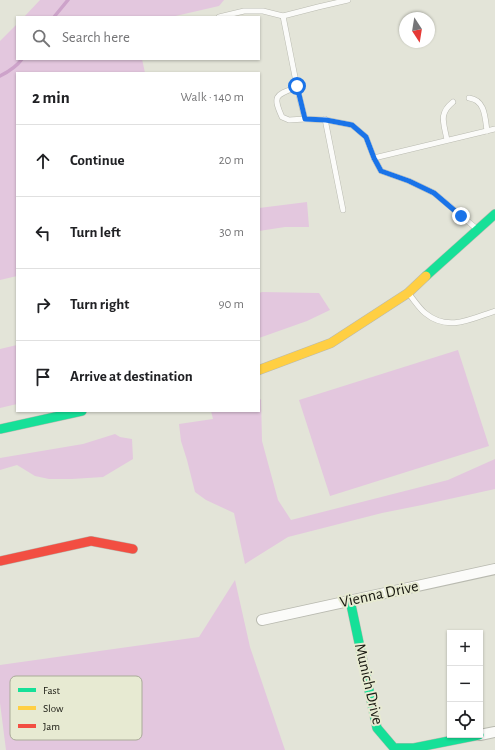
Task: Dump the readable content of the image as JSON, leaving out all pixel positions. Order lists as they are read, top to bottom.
{
  "streets": {
    "street": ["Vienna Drive", "Munich Drive"]
  },
  "crossings": [
    ["Vienna Drive", "Munich Drive"]
  ],
  "legend": ["Fast", "Slow", "Jam"],
  "north": "bottom",
  "page": {
    "search": "Search here",
    "heading": ["2 min", "Walk · 140 m"],
    "list": [
      ["Continue", "20 m"],
      ["Turn left", "30 m"],
      ["Turn right", "90 m"],
      "Arrive at destination"
    ],
    "map_buttons": ["+", "−"]
  }
}
